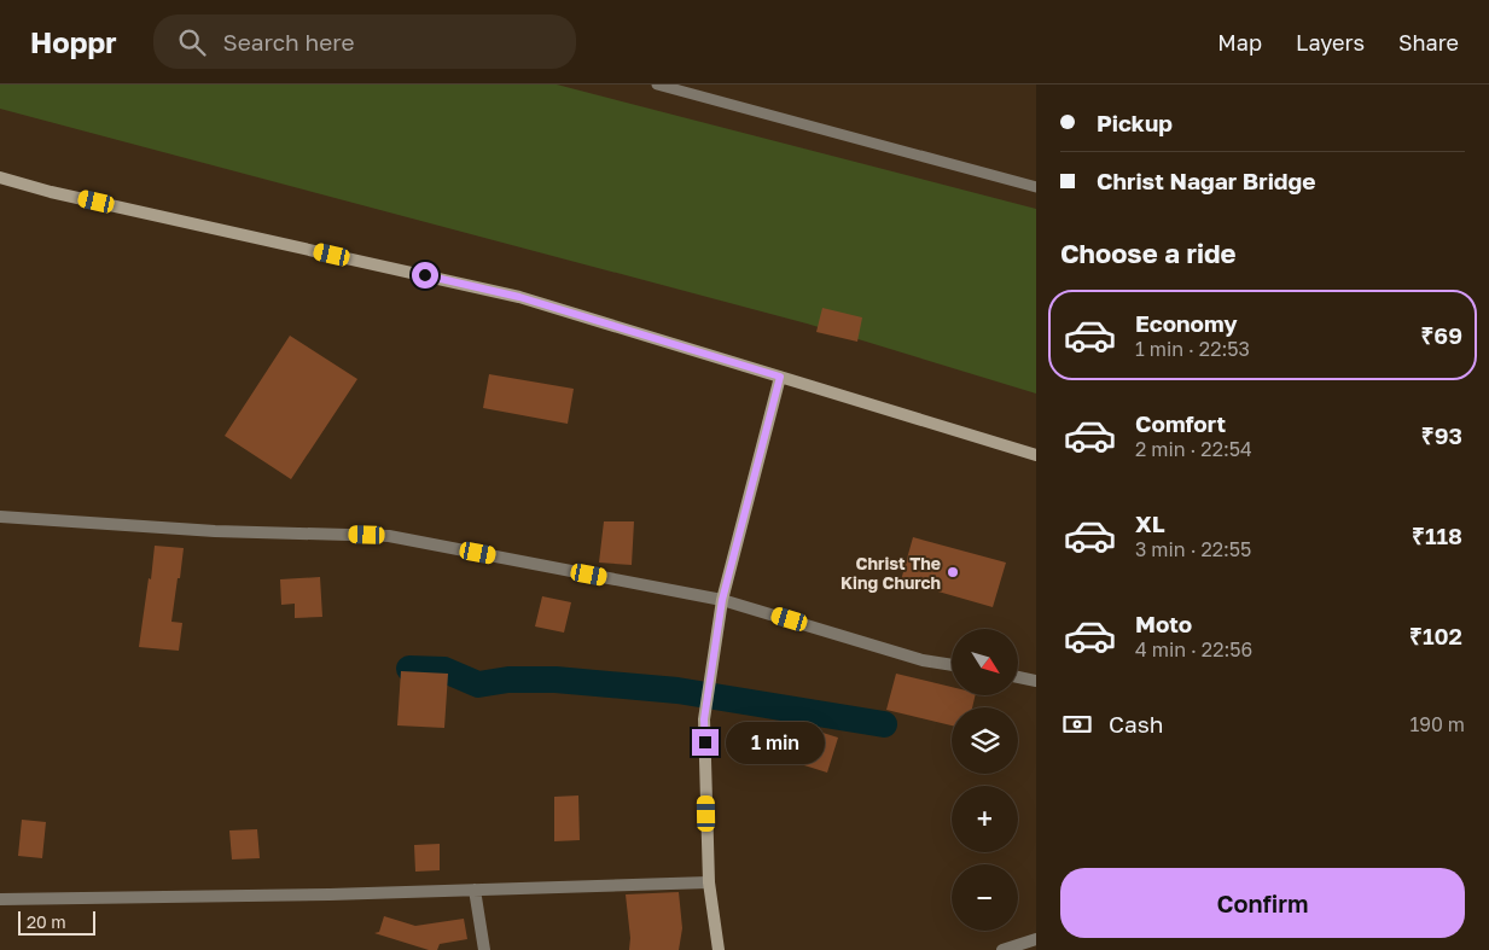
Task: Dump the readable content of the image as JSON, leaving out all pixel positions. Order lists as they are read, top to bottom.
{
  "places": ["Christ The King Church"],
  "scale_bar": "20 m",
  "north": "bottom right",
  "page": {
    "header": "Hoppr",
    "search": "Search here",
    "nav": ["Map", "Layers", "Share"],
    "banner": ["Pickup", "Christ Nagar Bridge"],
    "heading": "Choose a ride",
    "list": [
      {
        "name": "Economy",
        "note": "1 min · 22:53",
        "value": "₹69"
      },
      {
        "name": "Comfort",
        "note": "2 min · 22:54",
        "value": "₹93"
      },
      {
        "name": "XL",
        "note": "3 min · 22:55",
        "value": "₹118"
      },
      {
        "name": "Moto",
        "note": "4 min · 22:56",
        "value": "₹102"
      }
    ],
    "map_buttons": ["+", "−"],
    "pay": ["Cash", "190 m"],
    "bubble": "1 min",
    "buttons": "Confirm",
    "scale": "20 m"
  }
}
